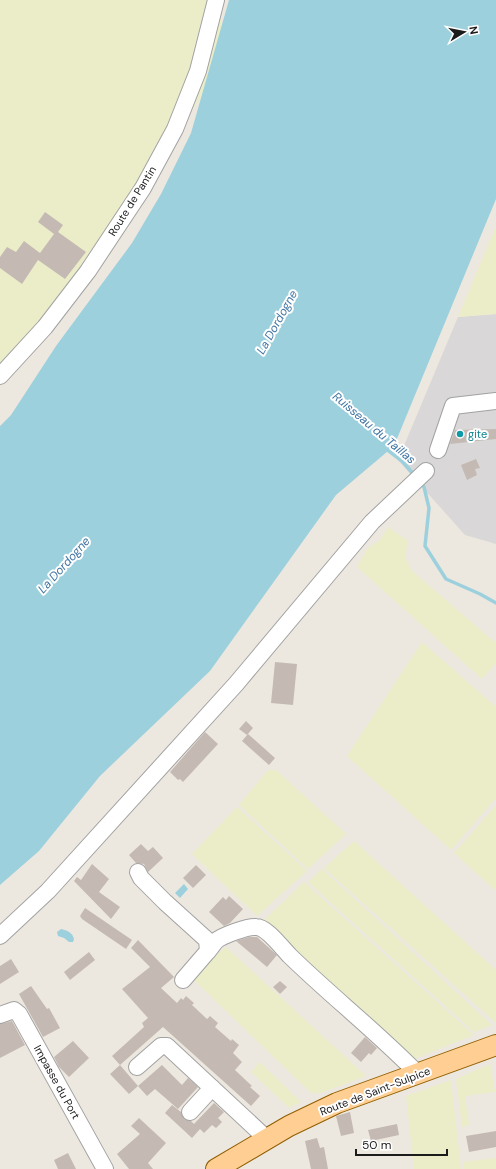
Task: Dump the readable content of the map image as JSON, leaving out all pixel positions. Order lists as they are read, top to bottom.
{
  "streets": {
    "main road": ["Route de Saint-Sulpice"],
    "street": ["Route de Pantin", "Impasse du Port"]
  },
  "water": ["La Dordogne", "Ruisseau du Taillas"],
  "places": ["gite"],
  "scale_bar": "50 m",
  "north": "right"
}
